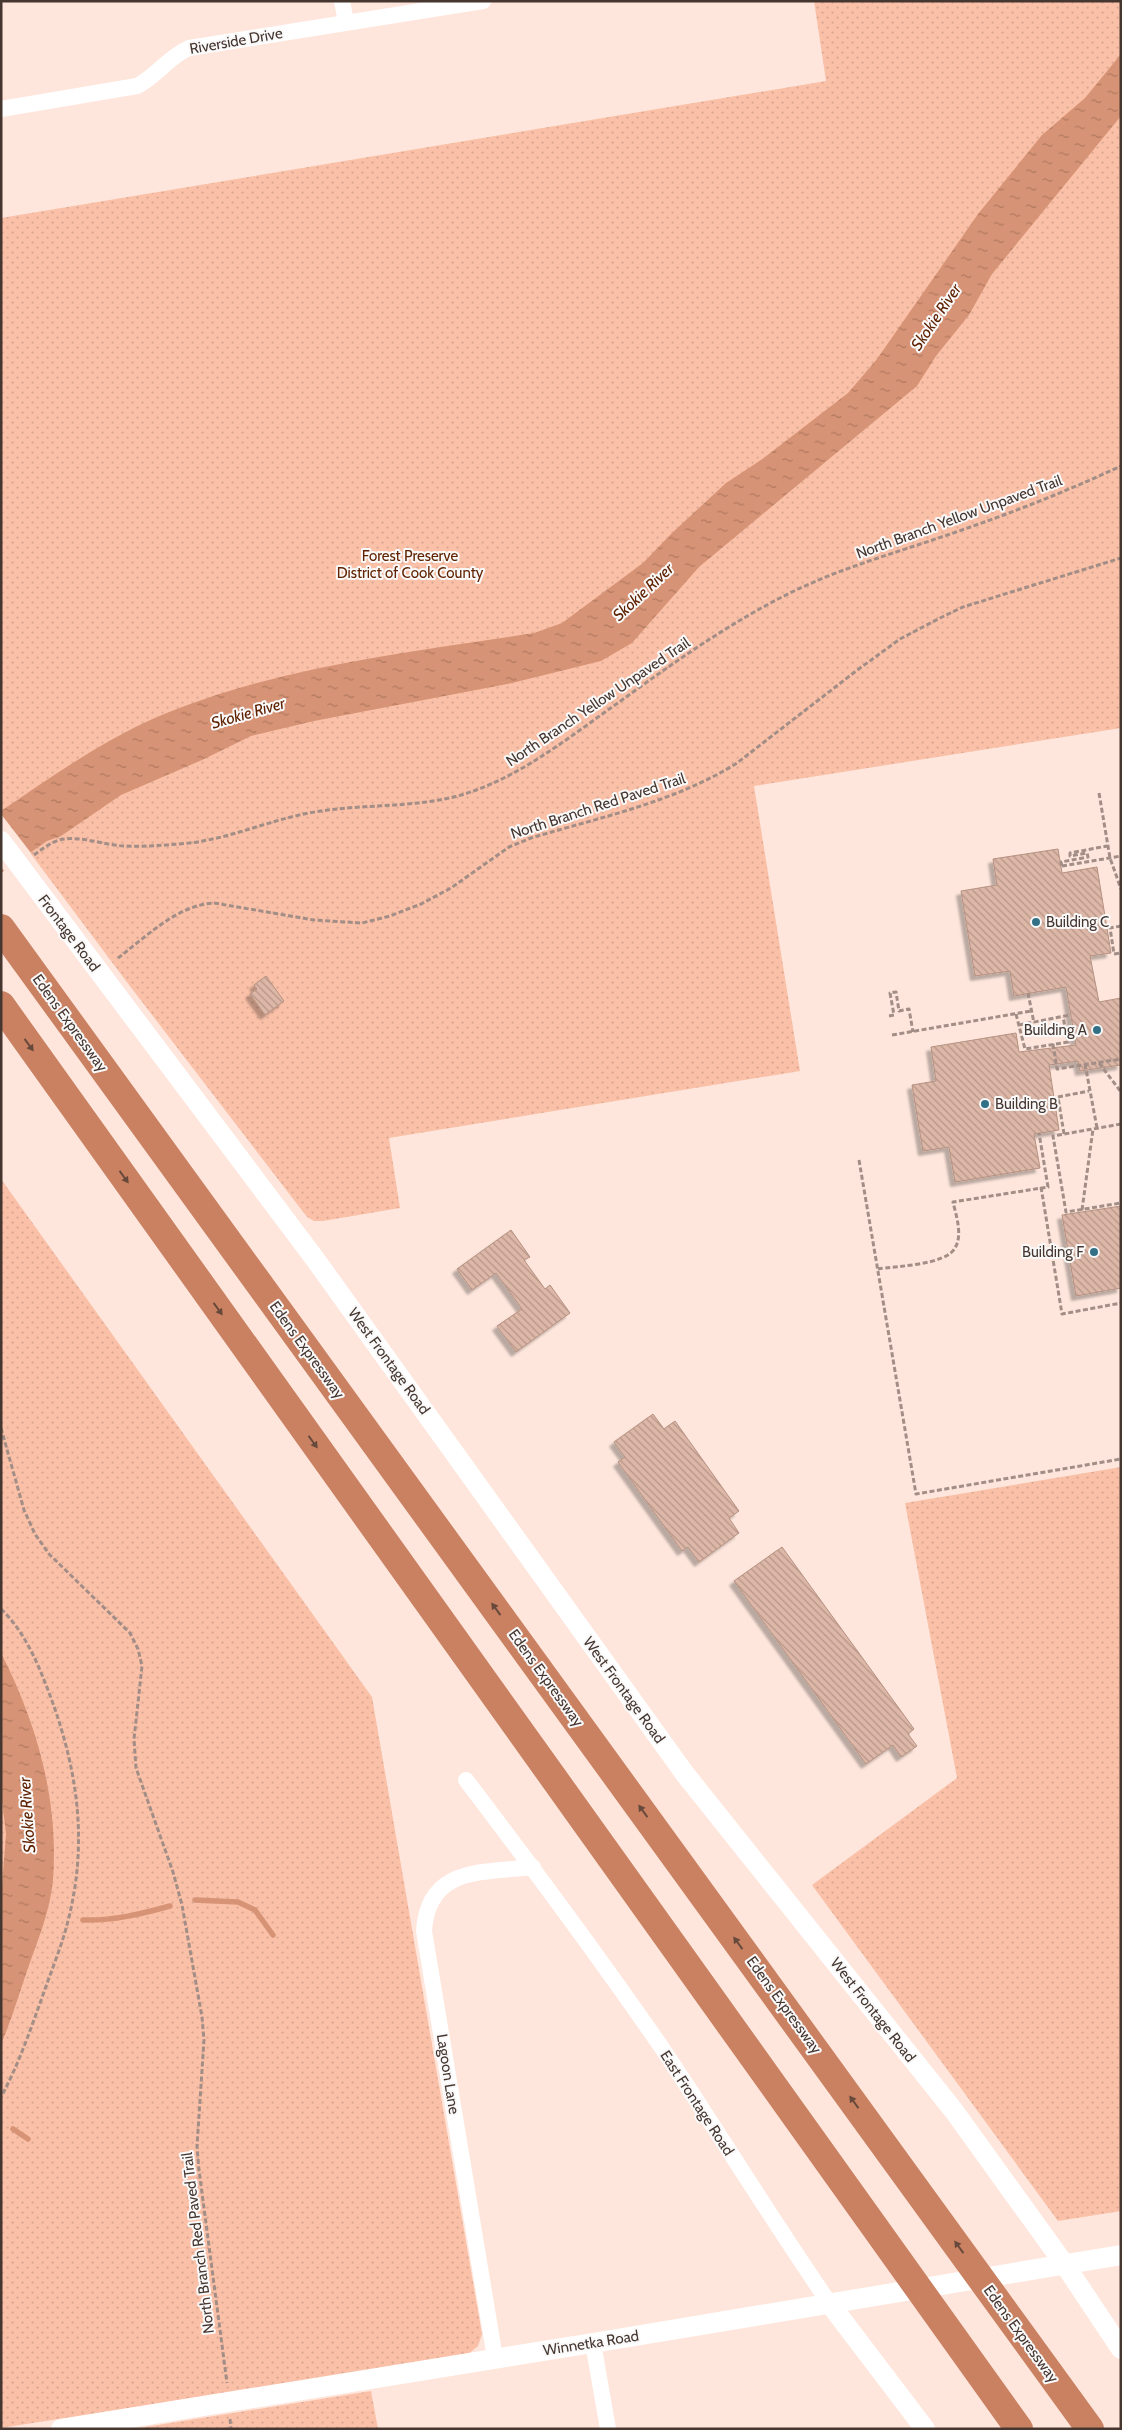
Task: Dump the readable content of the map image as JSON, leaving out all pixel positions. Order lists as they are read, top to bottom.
{
  "streets": {
    "highway": ["Edens Expressway"],
    "street": [
      "Riverside Drive",
      "Frontage Road",
      "West Frontage Road",
      "Lagoon Lane",
      "East Frontage Road",
      "Winnetka Road"
    ],
    "path": ["North Branch Yellow Unpaved Trail", "North Branch Red Paved Trail"]
  },
  "crossings": [
    ["North Branch Yellow Unpaved Trail", "Frontage Road"],
    ["Frontage Road", "West Frontage Road"],
    ["West Frontage Road", "Winnetka Road"],
    ["Lagoon Lane", "East Frontage Road"],
    ["Lagoon Lane", "Winnetka Road"],
    ["East Frontage Road", "Winnetka Road"]
  ],
  "water": ["Skokie River"],
  "parks": ["Forest Preserve District of Cook County"],
  "places": [
    "Building C",
    "Building A",
    "Building B",
    "Building F"
  ]
}
